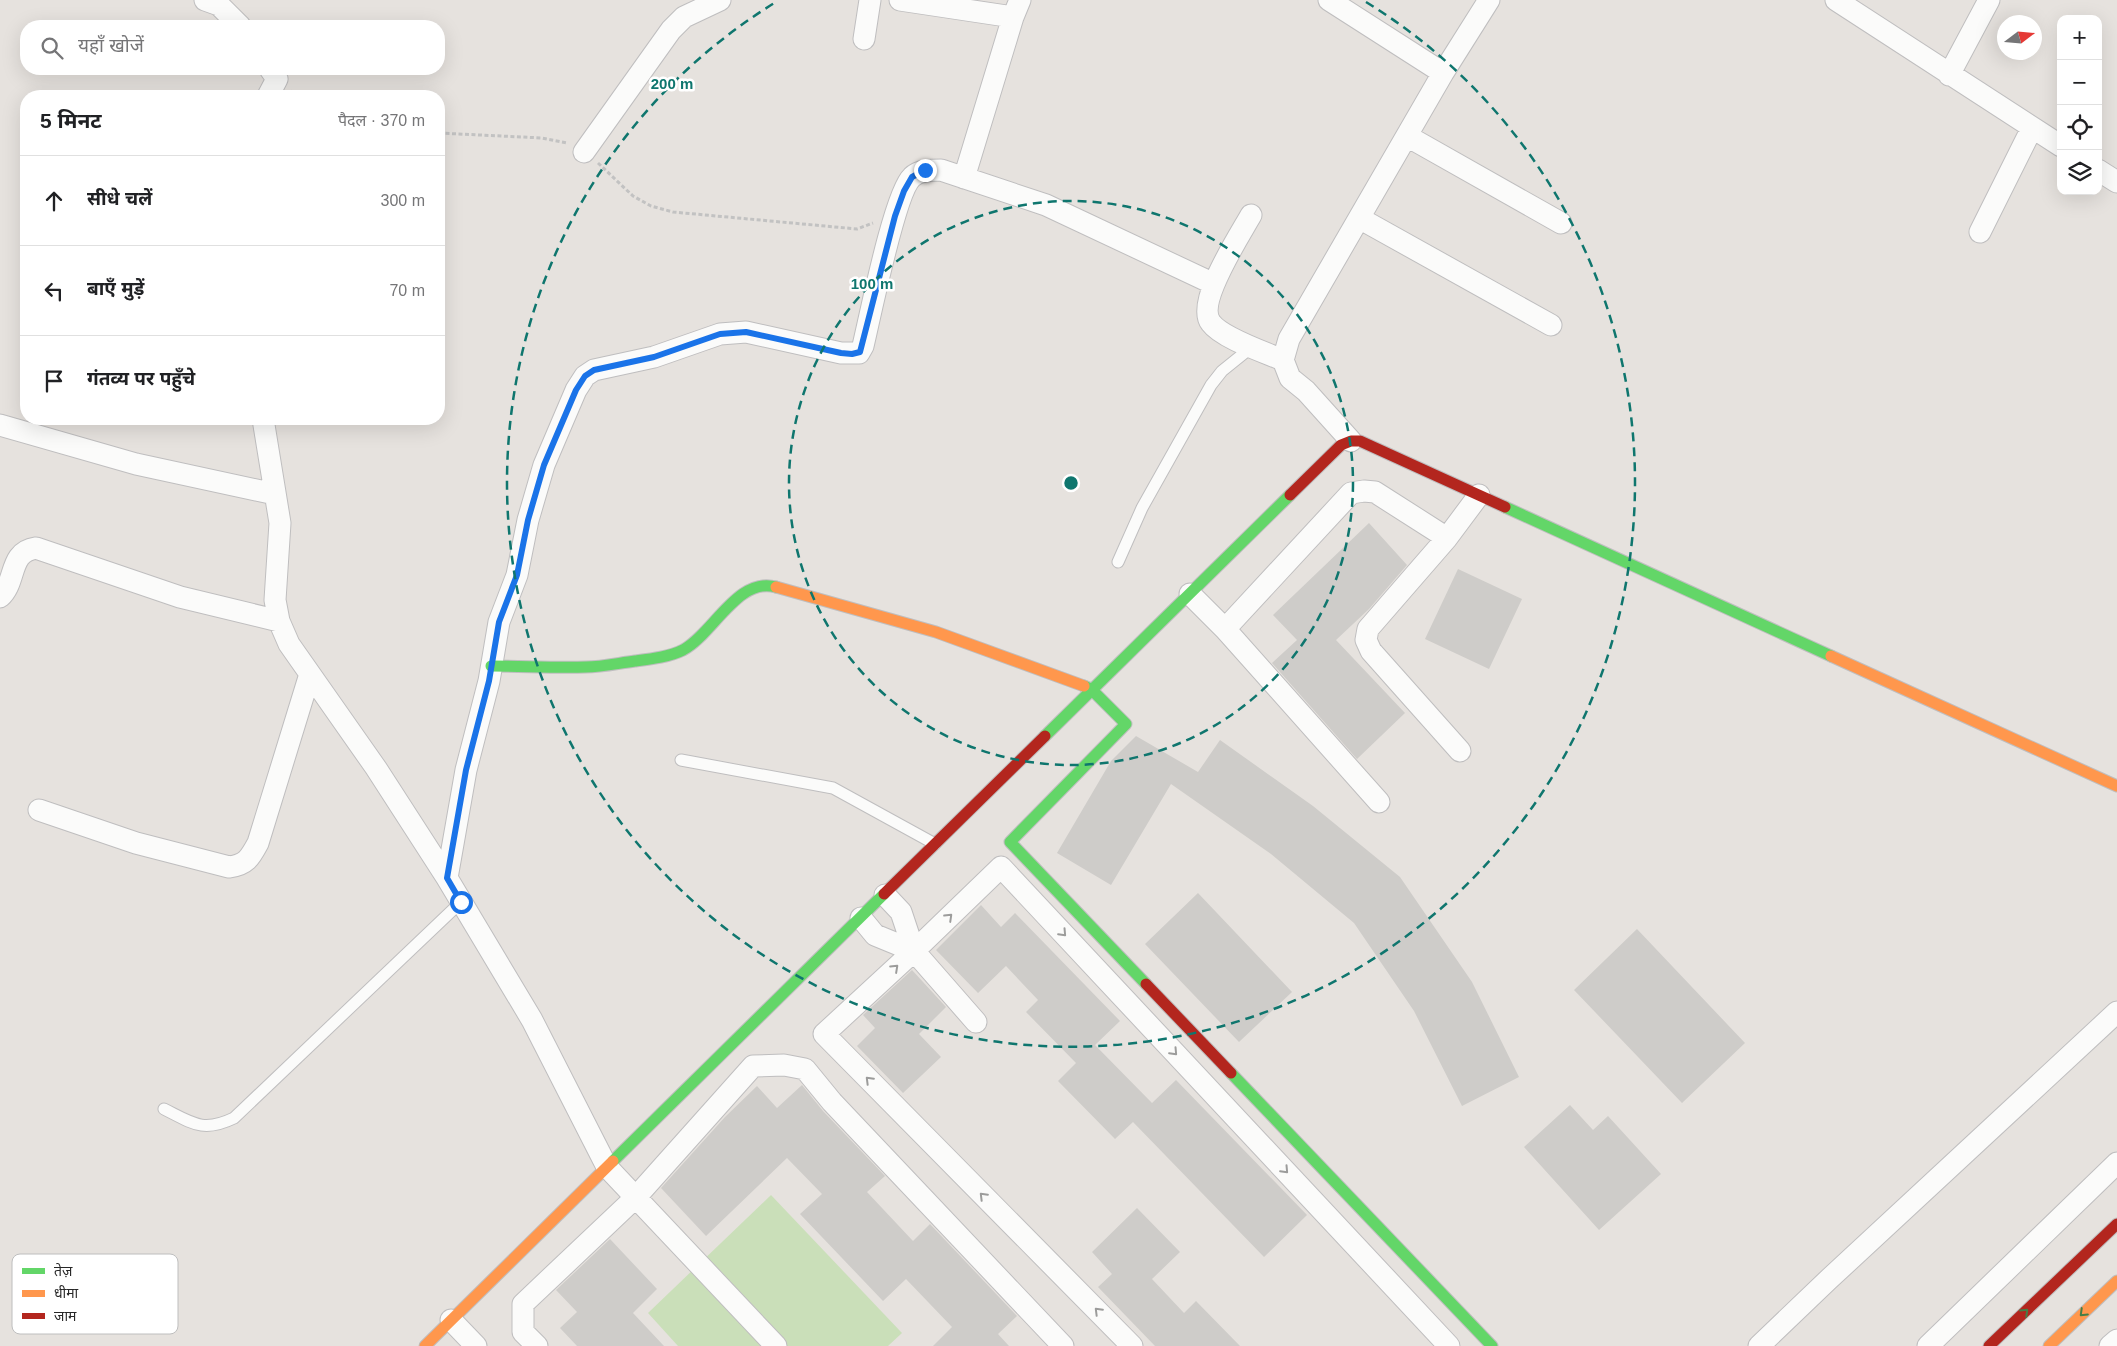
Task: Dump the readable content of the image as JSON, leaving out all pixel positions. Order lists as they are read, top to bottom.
{
  "legend": ["तेज़", "धीमा", "जाम"],
  "north": "right",
  "page": {
    "map_buttons": ["+", "−"],
    "search": "यहाँ खोजें",
    "heading": ["5 मिनट", "पैदल · 370 m"],
    "list": [
      ["सीधे चलें", "300 m"],
      ["बाएँ मुड़ें", "70 m"],
      "गंतव्य पर पहुँचे"
    ]
  },
  "rings": ["200 m", "100 m"]
}
